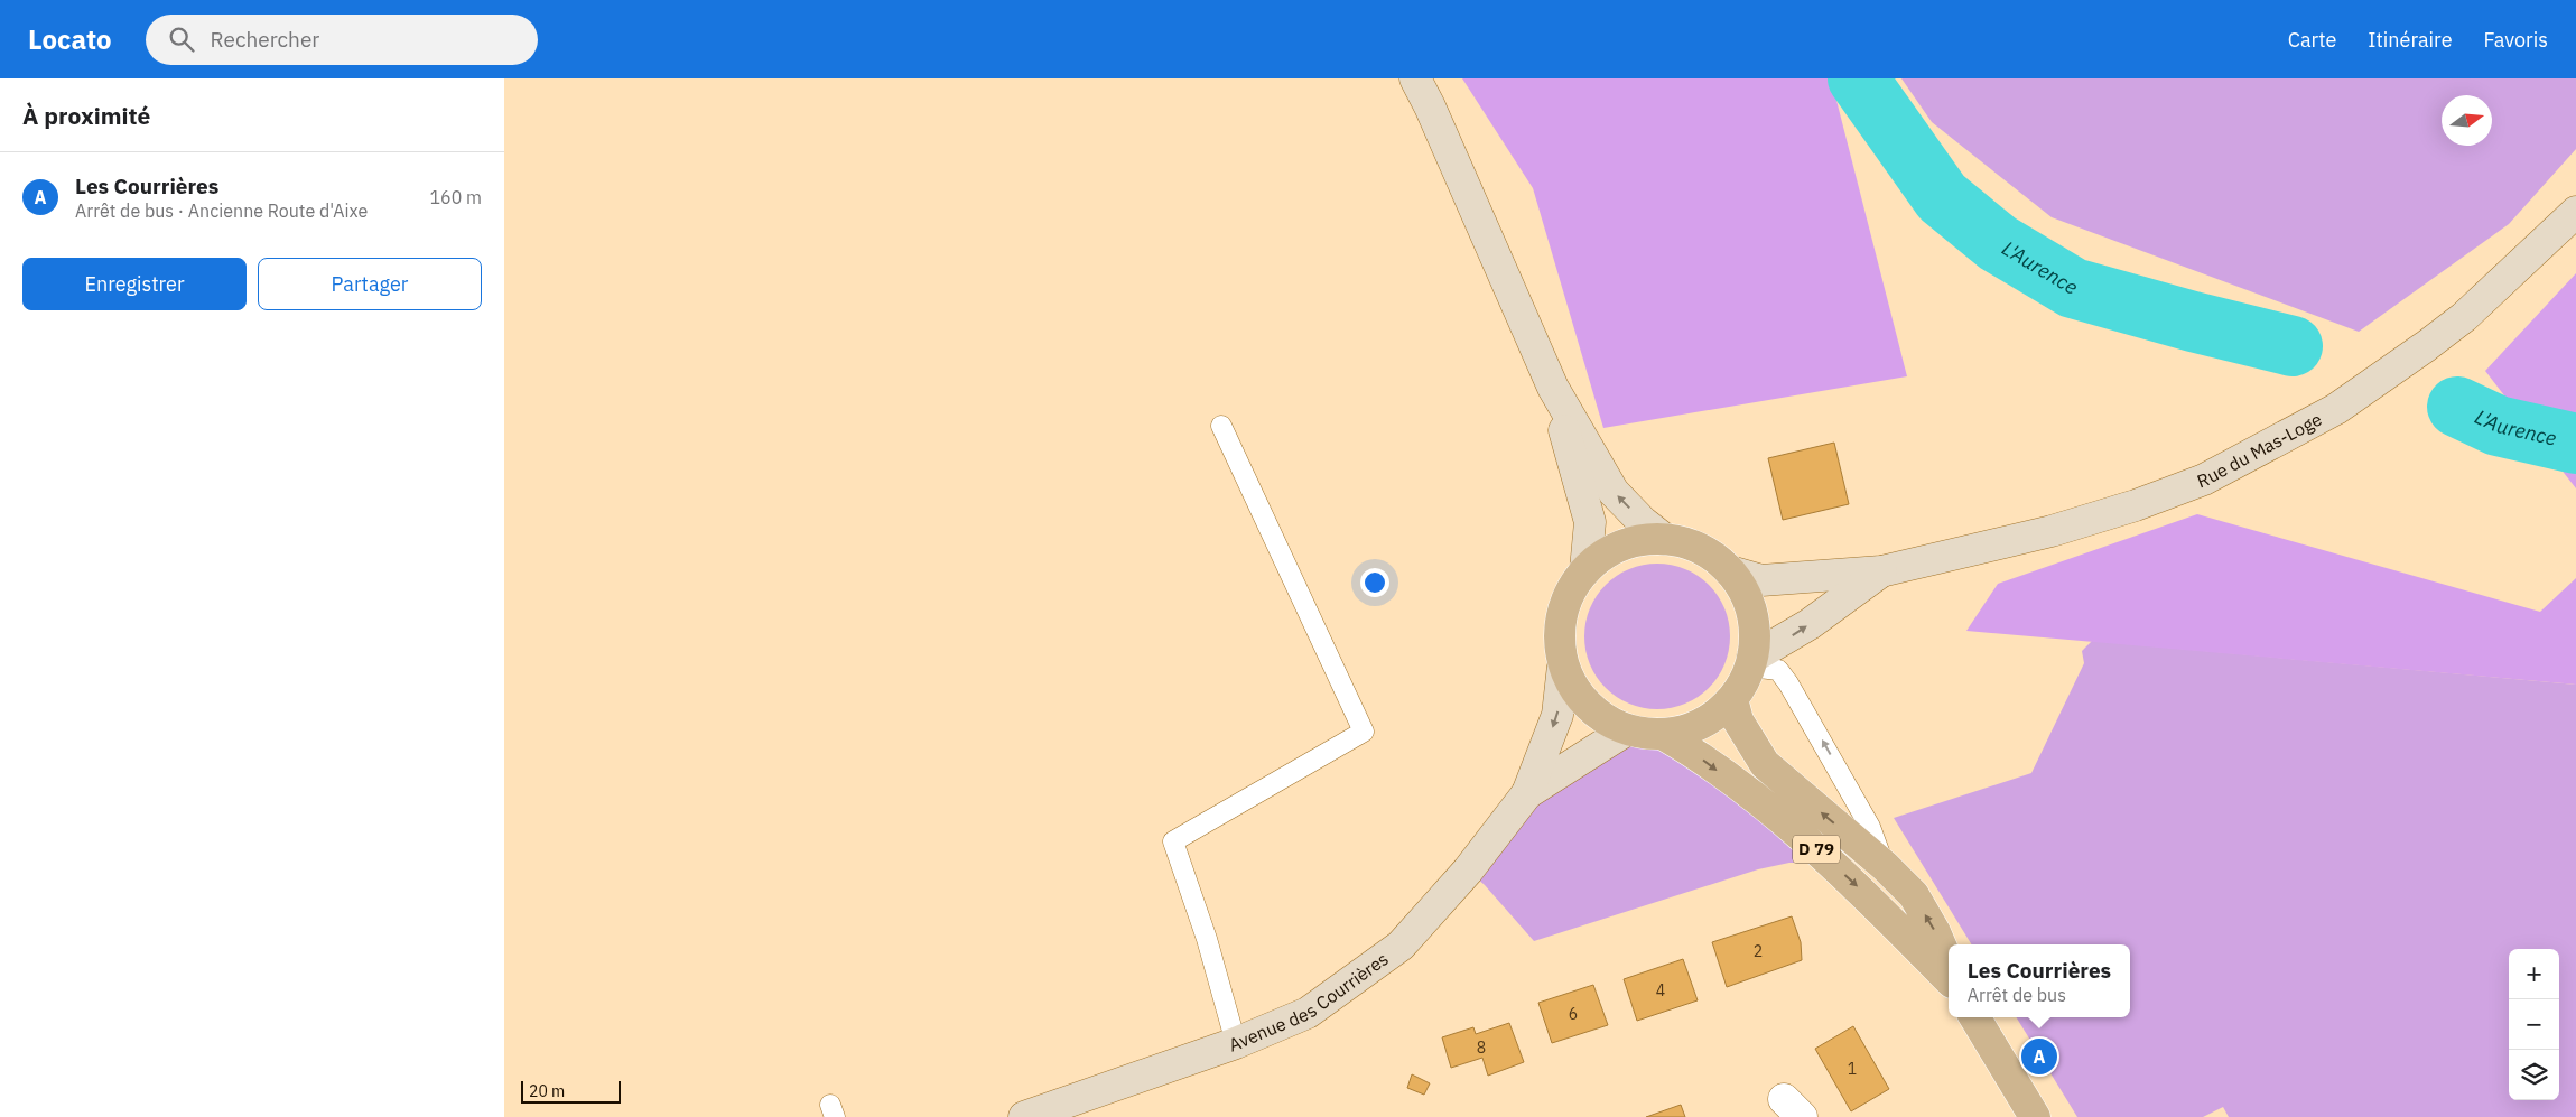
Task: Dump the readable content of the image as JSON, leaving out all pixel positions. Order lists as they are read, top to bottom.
{
  "streets": {
    "main road": ["Rue du Mas-Loge", "D 79", "Avenue des Courrières"]
  },
  "crossings": [
    ["Rue du Mas-Loge", "D 79"],
    ["Rue du Mas-Loge", "Avenue des Courrières"],
    ["D 79", "Avenue des Courrières"]
  ],
  "water": ["L'Aurence"],
  "house_numbers": [
    "2",
    "4",
    "6",
    "8",
    "1"
  ],
  "scale_bar": "20 m",
  "north": "right",
  "page": {
    "header": "Locato",
    "search": "Rechercher",
    "nav": ["Carte", "Itinéraire", "Favoris"],
    "heading": "À proximité",
    "list": [
      {
        "mark": "A",
        "name": "Les Courrières",
        "note": "Arrêt de bus · Ancienne Route d'Aixe",
        "value": "160 m"
      }
    ],
    "buttons": ["Enregistrer", "Partager"],
    "popup": ["Les Courrières", "Arrêt de bus"],
    "map_buttons": ["+", "−"],
    "pins": "A",
    "scale": "20 m"
  }
}
